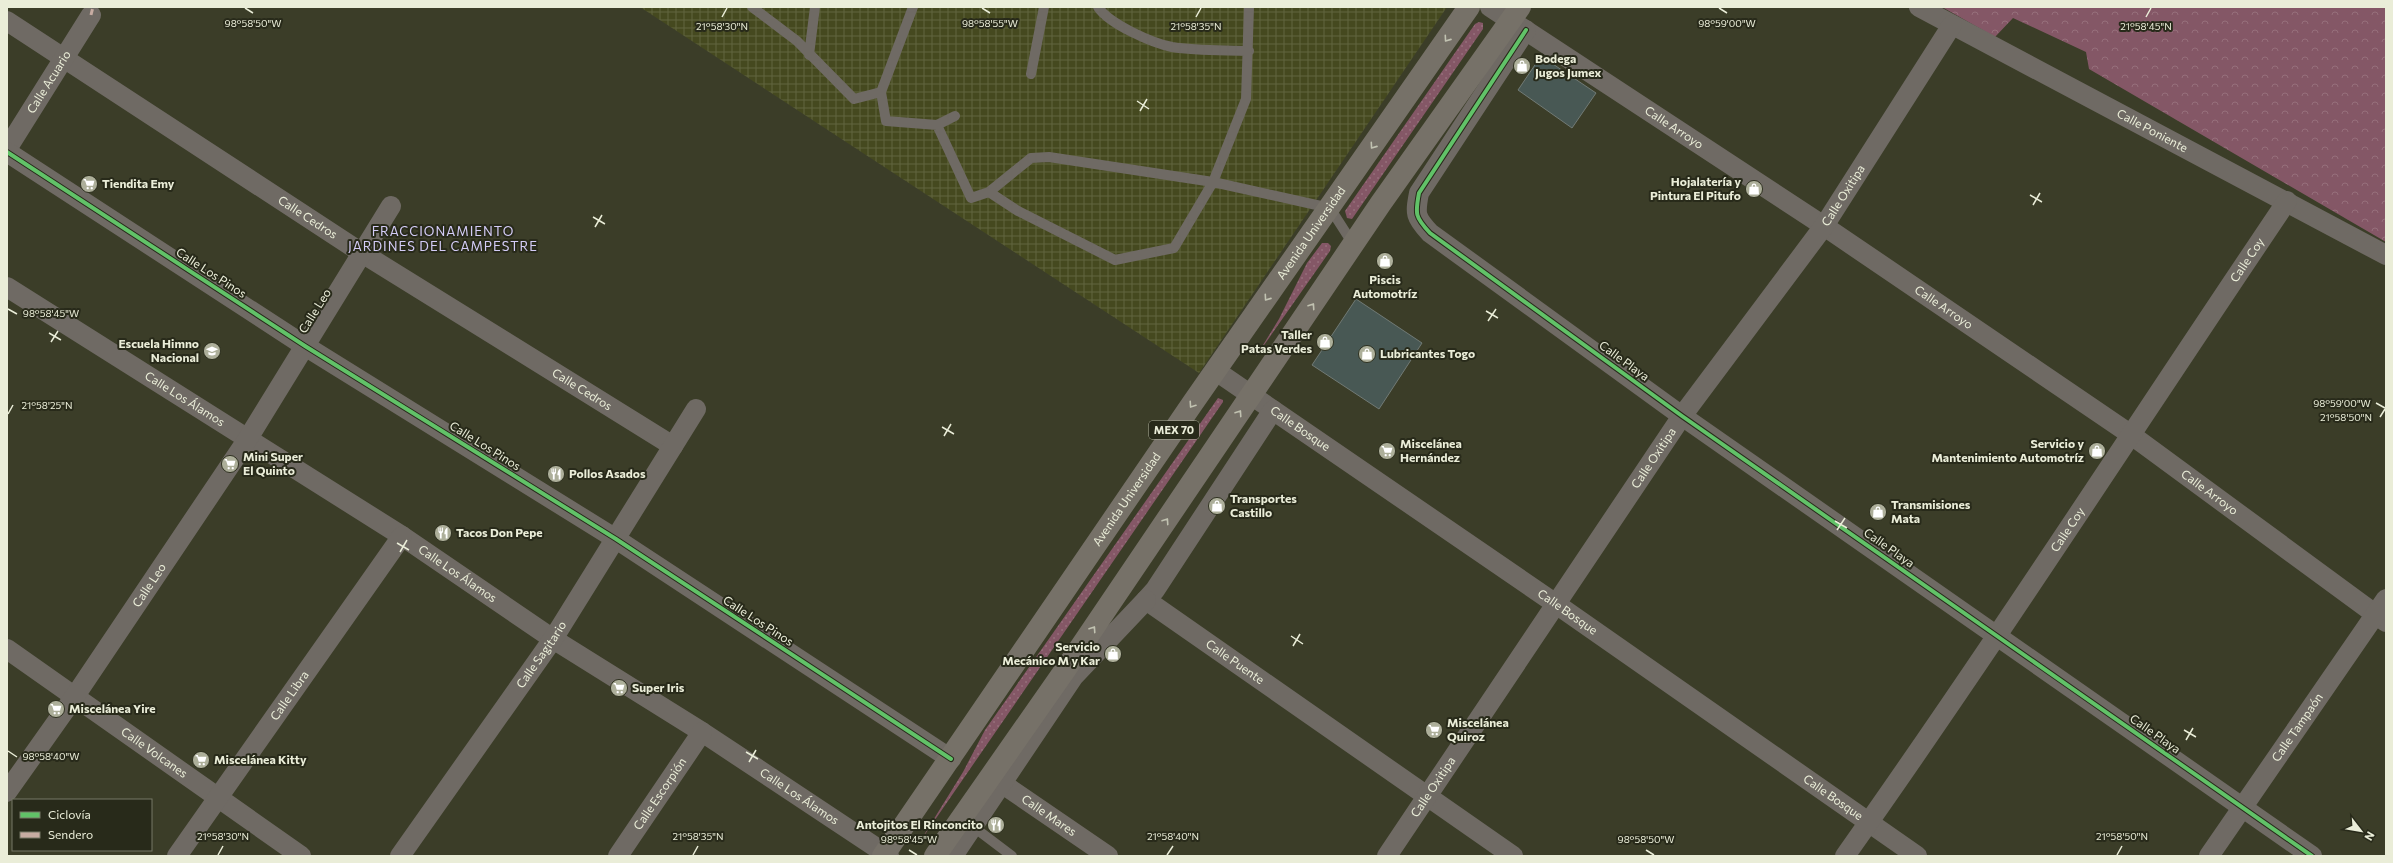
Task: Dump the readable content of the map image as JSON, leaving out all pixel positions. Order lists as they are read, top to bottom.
{
  "streets": {
    "main road": ["Avenida Universidad", "MEX 70"],
    "street": [
      "Calle Acuario",
      "Calle Arroyo",
      "Calle Poniente",
      "Calle Oxitipa",
      "Calle Cedros",
      "Calle Coy",
      "Calle Los Pinos",
      "Calle Leo",
      "Calle Playa",
      "Calle Los Álamos",
      "Calle Bosque",
      "Calle Sagitario",
      "Calle Puente",
      "Calle Libra",
      "Calle Tampaón",
      "Calle Volcanes",
      "Calle Escorpión",
      "Calle Mares"
    ]
  },
  "crossings": [
    ["Calle Acuario", "Calle Cedros"],
    ["Calle Arroyo", "Calle Oxitipa"],
    ["Calle Arroyo", "Calle Coy"],
    ["Calle Arroyo", "Calle Playa"],
    ["Calle Arroyo", "Calle Tampaón"],
    ["Calle Poniente", "Calle Oxitipa"],
    ["Calle Poniente", "Calle Coy"],
    ["Calle Oxitipa", "Calle Playa"],
    ["Calle Oxitipa", "Calle Bosque"],
    ["Calle Oxitipa", "Calle Puente"],
    ["Calle Cedros", "Calle Leo"],
    ["Calle Cedros", "Calle Sagitario"],
    ["Avenida Universidad", "Calle Los Pinos"],
    ["Avenida Universidad", "Calle Los Álamos"],
    ["Avenida Universidad", "Calle Bosque"],
    ["Calle Coy", "Calle Playa"],
    ["Calle Coy", "Calle Bosque"],
    ["Calle Los Pinos", "Calle Leo"],
    ["Calle Los Pinos", "Calle Sagitario"],
    ["Calle Leo", "Calle Los Álamos"],
    ["Calle Leo", "Calle Volcanes"],
    ["Calle Playa", "Calle Tampaón"],
    ["Calle Los Álamos", "Calle Sagitario"],
    ["Calle Los Álamos", "Calle Libra"],
    ["Calle Los Álamos", "Calle Escorpión"],
    ["Calle Libra", "Calle Volcanes"]
  ],
  "districts": ["FRACCIONAMIENTO JARDINES DEL CAMPESTRE"],
  "places": {
    "shop": [
      "Bodega Jugos Jumex",
      "Hojalatería y Pintura El Pitufo",
      "Piscis Automotríz",
      "Taller Patas Verdes",
      "Lubricantes Togo",
      "Servicio y Mantenimiento Automotríz",
      "Transportes Castillo",
      "Transmisiones Mata",
      "Servicio Mecánico M y Kar"
    ],
    "supermarket": [
      "Tiendita Emy",
      "Miscelánea Hernández",
      "Mini Super El Quinto",
      "Super Iris",
      "Miscelánea Yire",
      "Miscelánea Quiroz",
      "Miscelánea Kitty"
    ],
    "school or university": ["Escuela Himno Nacional"],
    "restaurant": ["Pollos Asados", "Tacos Don Pepe", "Antojitos El Rinconcito"]
  },
  "legend": ["Ciclovía", "Sendero"],
  "north": "bottom right",
  "coordinates": [
    "98°58'50\"W",
    "98°58'55\"W",
    "98°59'00\"W",
    "21°58'30\"N",
    "21°58'35\"N",
    "21°58'45\"N",
    "98°58'45\"W",
    "21°58'25\"N",
    "21°58'50\"N",
    "98°58'40\"W",
    "21°58'40\"N"
  ]
}
